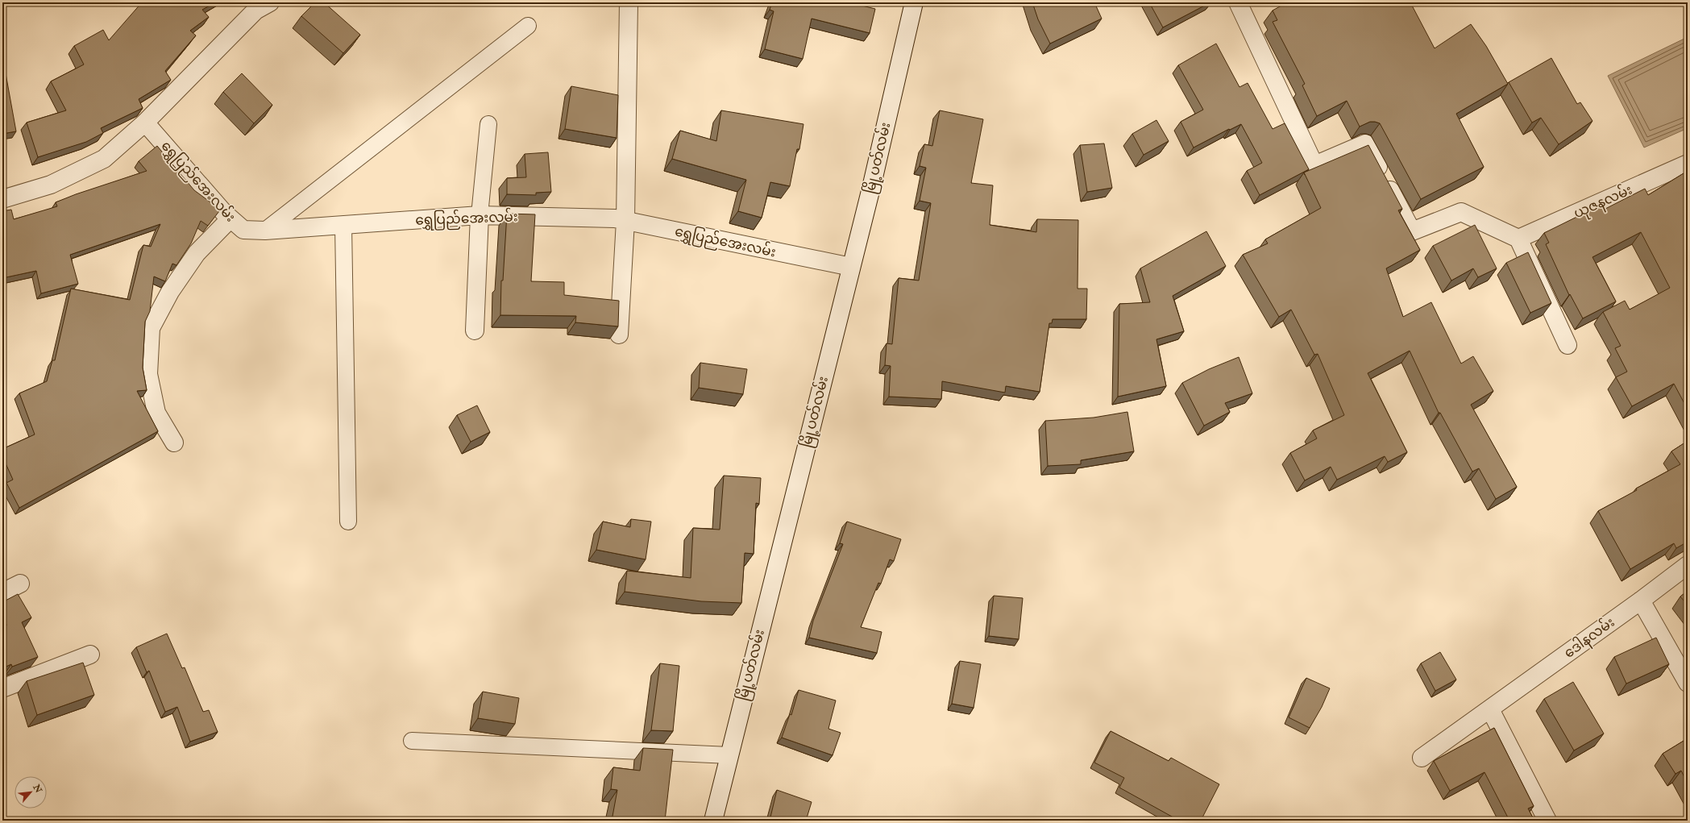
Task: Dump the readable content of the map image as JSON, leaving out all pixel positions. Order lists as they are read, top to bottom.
{
  "streets": {
    "street": [
      "မြို့ပတ်လမ်း",
      "ရွှေပြည်အေးလမ်း",
      "ယုဇနလမ်း",
      "ဒေါနလမ်း"
    ]
  },
  "crossings": [
    ["မြို့ပတ်လမ်း", "ရွှေပြည်အေးလမ်း"]
  ],
  "north": "top right"
}
